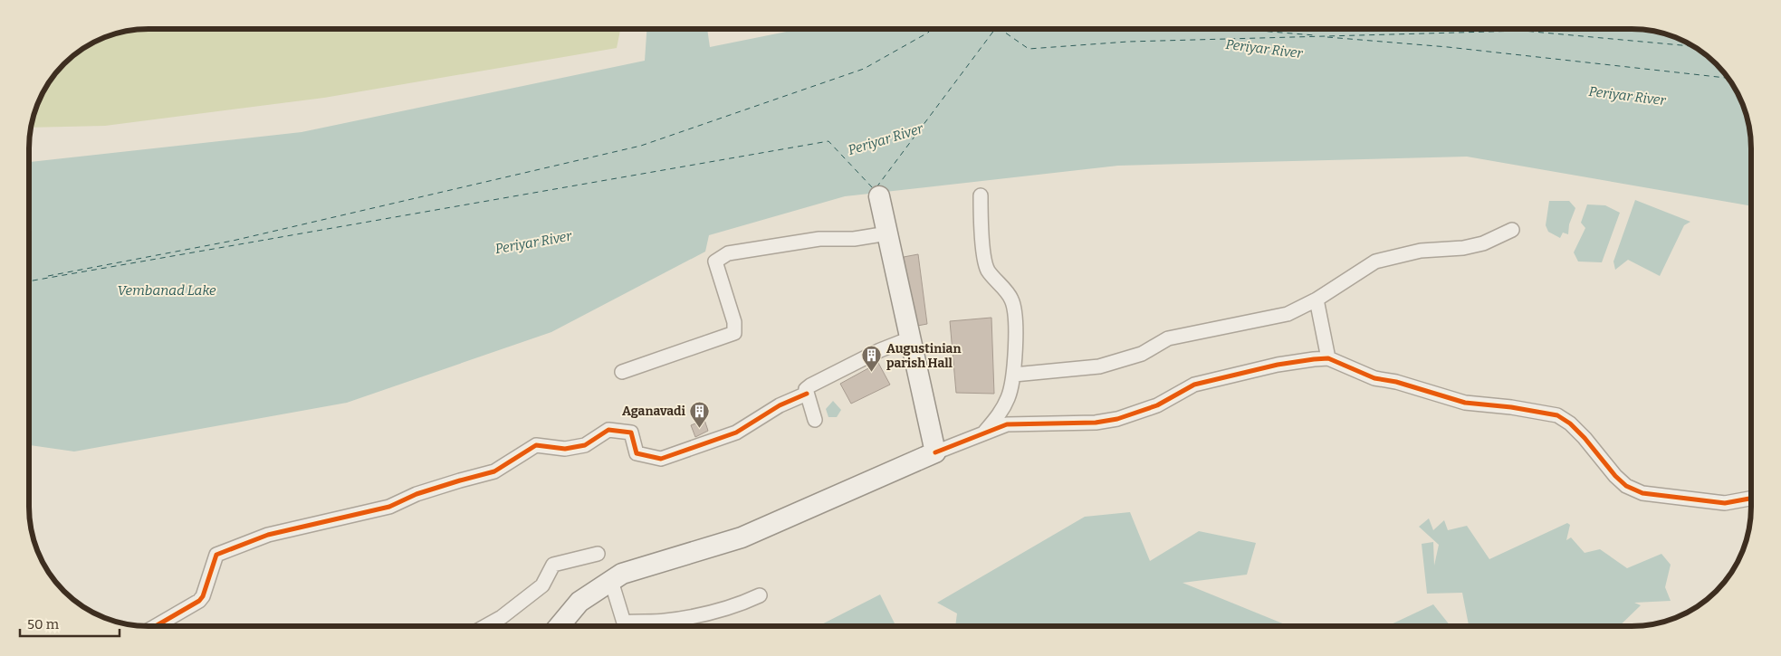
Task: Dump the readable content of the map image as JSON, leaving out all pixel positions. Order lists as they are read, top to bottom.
{
  "water": ["Periyar River", "Vembanad Lake"],
  "places": {
    "building": ["Augustinian parish Hall", "Aganavadi"]
  },
  "scale_bar": "50 m"
}
